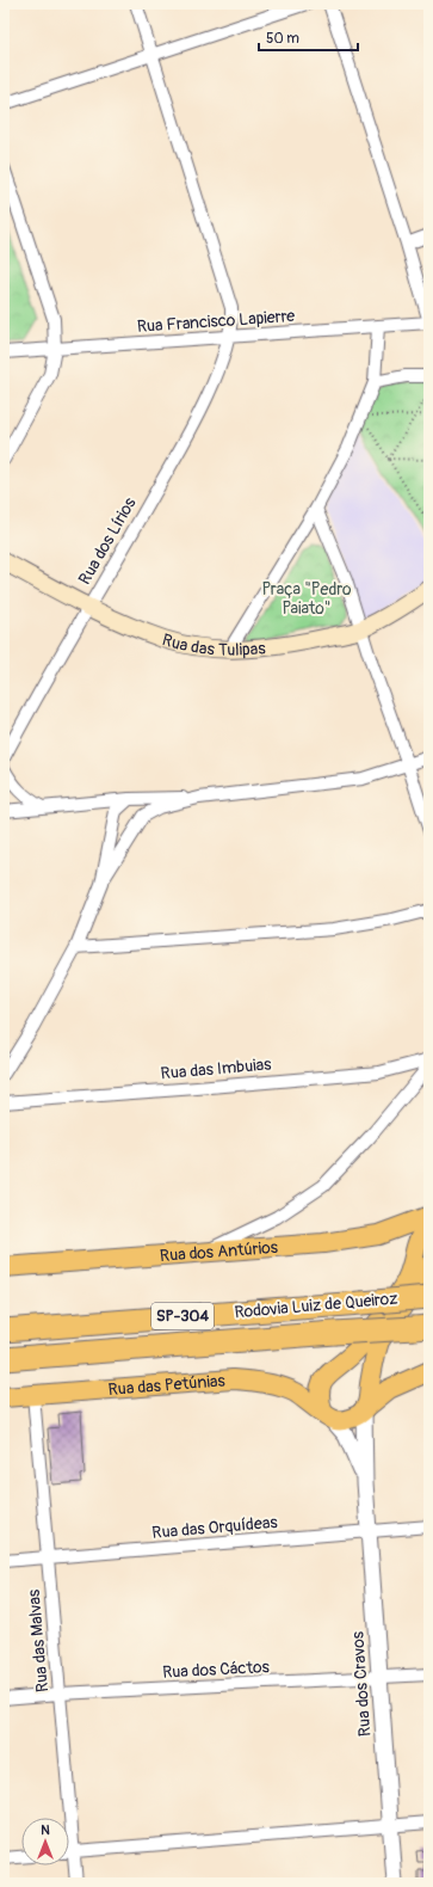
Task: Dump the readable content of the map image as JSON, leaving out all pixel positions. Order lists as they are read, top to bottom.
{
  "streets": {
    "highway": ["Rodovia Luiz de Queiroz", "SP-304"],
    "main road": ["Rua das Tulipas", "Rua dos Antúrios", "Rua das Petúnias"],
    "street": [
      "Rua Francisco Lapierre",
      "Rua dos Lírios",
      "Rua das Imbuias",
      "Rua das Orquídeas",
      "Rua das Malvas",
      "Rua dos Cáctos",
      "Rua dos Cravos"
    ]
  },
  "crossings": [
    ["Rua Francisco Lapierre", "Rua dos Lírios"],
    ["Rua dos Lírios", "Rua das Tulipas"],
    ["Rua das Petúnias", "Rua das Malvas"],
    ["Rua das Petúnias", "Rua dos Cravos"],
    ["Rua das Orquídeas", "Rua das Malvas"],
    ["Rua das Orquídeas", "Rua dos Cravos"],
    ["Rua das Malvas", "Rua dos Cáctos"],
    ["Rua dos Cáctos", "Rua dos Cravos"]
  ],
  "parks": ["Praça \"Pedro Paiato\""],
  "scale_bar": "50 m",
  "north": "top"
}
